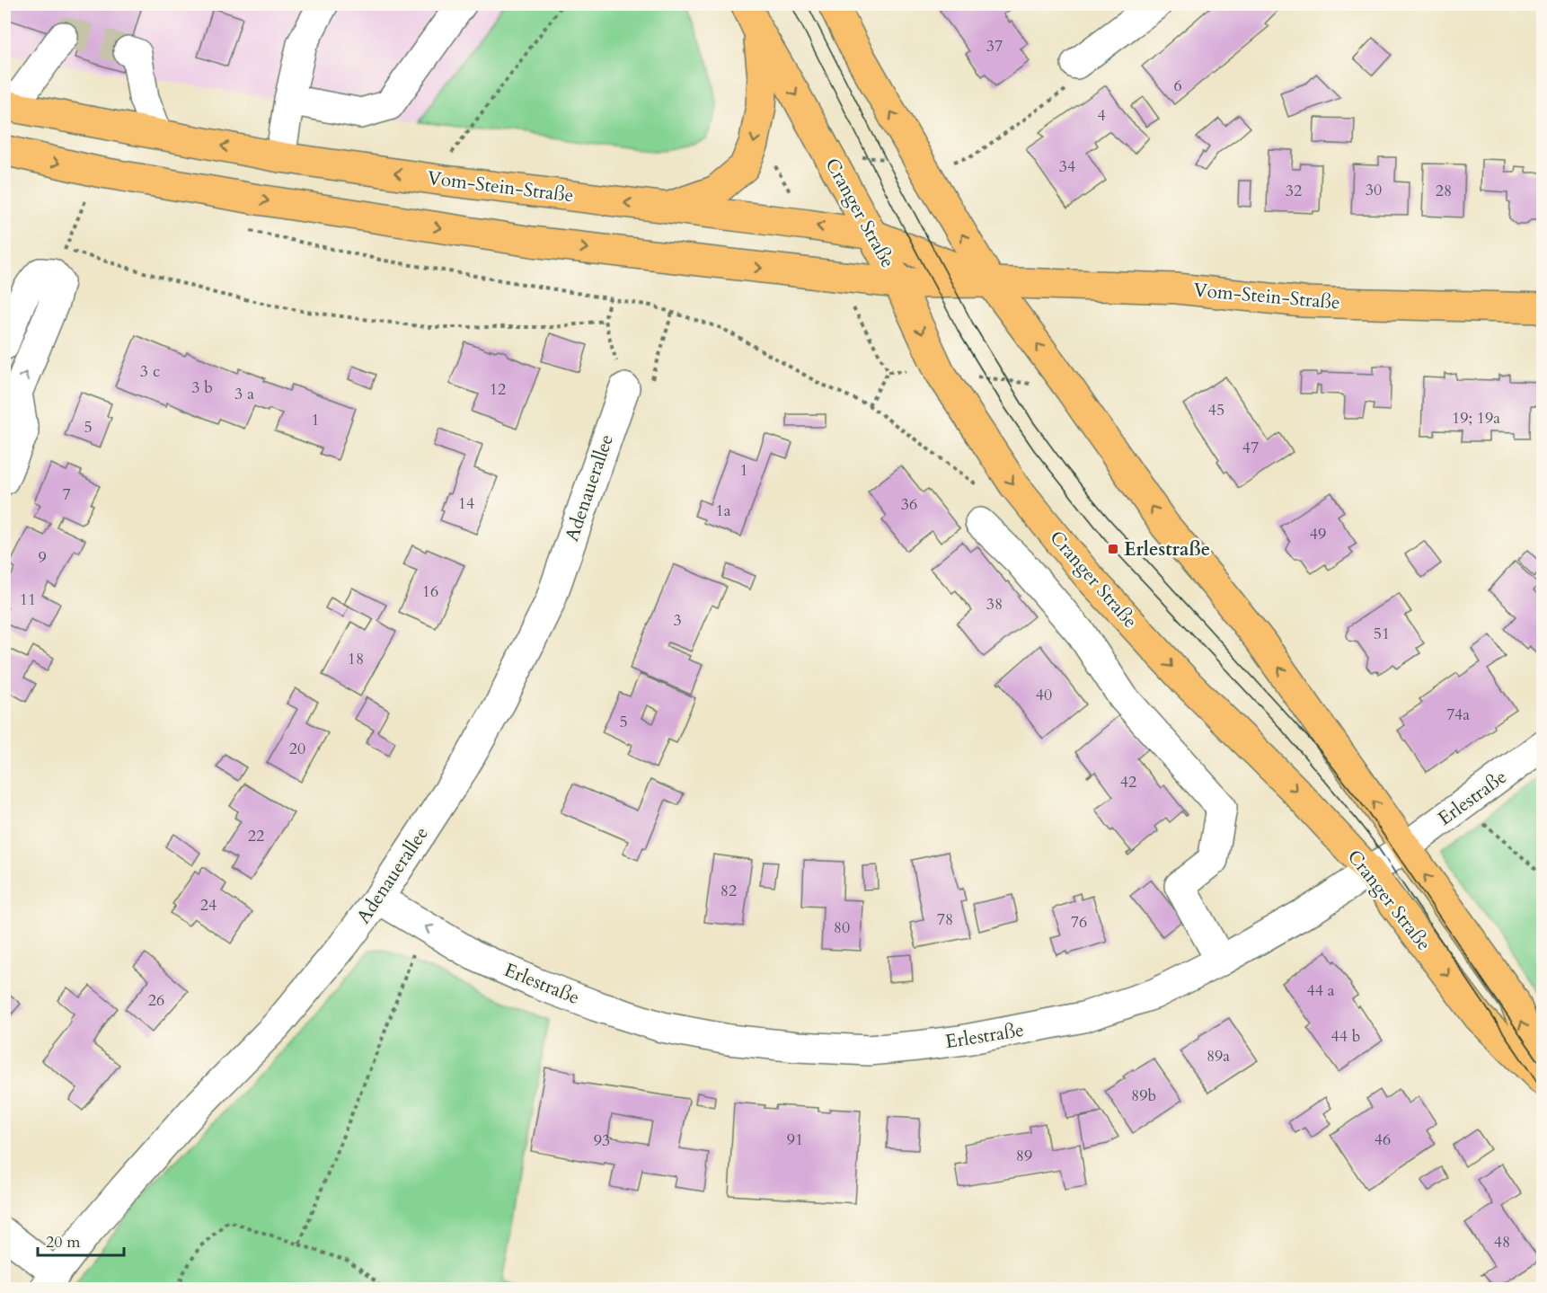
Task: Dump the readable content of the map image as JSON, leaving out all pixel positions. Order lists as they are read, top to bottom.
{
  "streets": {
    "main road": ["Vom-Stein-Straße", "Cranger Straße"],
    "street": ["Adenauerallee", "Erlestraße"]
  },
  "crossings": [
    ["Vom-Stein-Straße", "Cranger Straße"],
    ["Cranger Straße", "Erlestraße"],
    ["Adenauerallee", "Erlestraße"]
  ],
  "one_way": ["Erlestraße"],
  "places": {
    "transit": ["Erlestraße"]
  },
  "house_numbers": [
    "37",
    "6",
    "4",
    "34",
    "30",
    "32",
    "28",
    "3 c",
    "3 b",
    "12",
    "3 a",
    "45",
    "19; 19a",
    "1",
    "5",
    "47",
    "1",
    "7",
    "14",
    "36",
    "1a",
    "49",
    "9",
    "16",
    "11",
    "38",
    "3",
    "51",
    "18",
    "40",
    "74a",
    "5",
    "20",
    "42",
    "22",
    "82",
    "24",
    "78",
    "76",
    "80",
    "44 a",
    "26",
    "44 b",
    "89a",
    "89b",
    "91",
    "46",
    "93",
    "89",
    "48"
  ],
  "scale_bar": "20 m"
}
